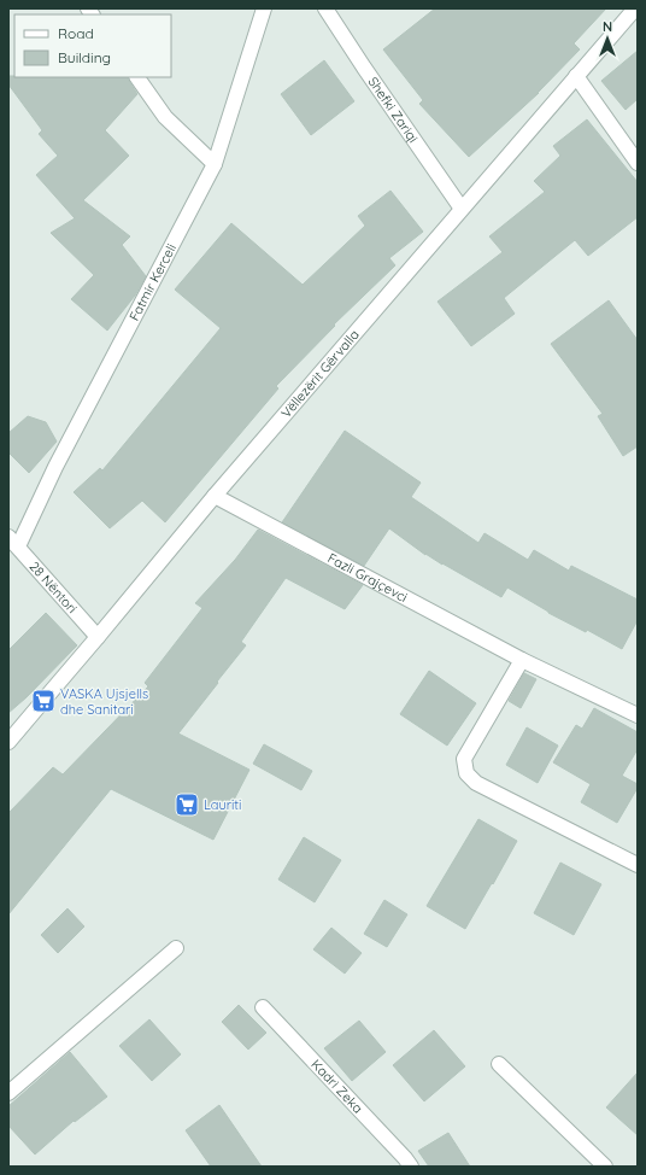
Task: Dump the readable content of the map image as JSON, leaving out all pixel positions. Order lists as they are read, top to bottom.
{
  "streets": {
    "street": [
      "Shefki Zariqi",
      "Fatmir Kerceli",
      "Vëllezërit Gërvalla",
      "Fazli Grajçevci",
      "28 Nëntori",
      "Kadri Zeka"
    ]
  },
  "crossings": [
    ["Shefki Zariqi", "Vëllezërit Gërvalla"],
    ["Fatmir Kerceli", "28 Nëntori"],
    ["Vëllezërit Gërvalla", "Fazli Grajçevci"],
    ["Vëllezërit Gërvalla", "28 Nëntori"]
  ],
  "places": {
    "supermarket": ["VASKA Ujsjells dhe Sanitari", "Lauriti"]
  },
  "legend": ["Road", "Building"],
  "north": "top"
}
